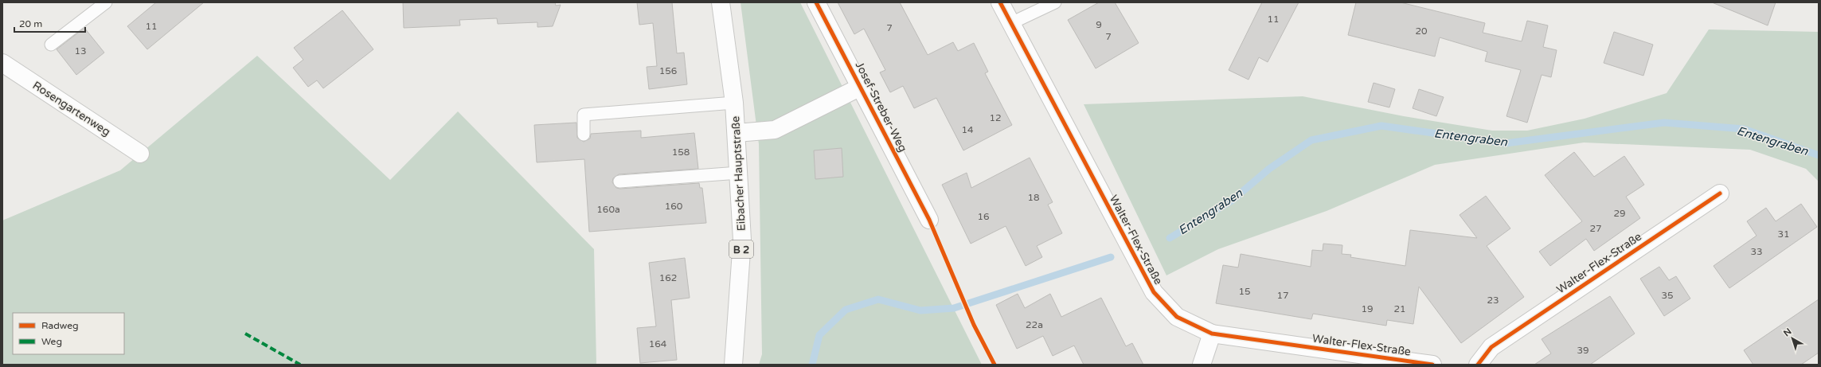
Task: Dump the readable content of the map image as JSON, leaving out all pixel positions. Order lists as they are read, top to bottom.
{
  "streets": {
    "street": [
      "Josef-Streber-Weg",
      "Rosengartenweg",
      "Eibacher Hauptstraße",
      "Walter-Flex-Straße",
      "B 2"
    ]
  },
  "water": ["Entengraben"],
  "house_numbers": [
    "11",
    "9",
    "11",
    "7",
    "20",
    "7",
    "13",
    "156",
    "12",
    "14",
    "158",
    "18",
    "160",
    "160a",
    "29",
    "16",
    "27",
    "31",
    "33",
    "162",
    "15",
    "17",
    "35",
    "23",
    "19",
    "21",
    "22a",
    "164",
    "39"
  ],
  "legend": ["Radweg", "Weg"],
  "scale_bar": "20 m",
  "north": "top left"
}
